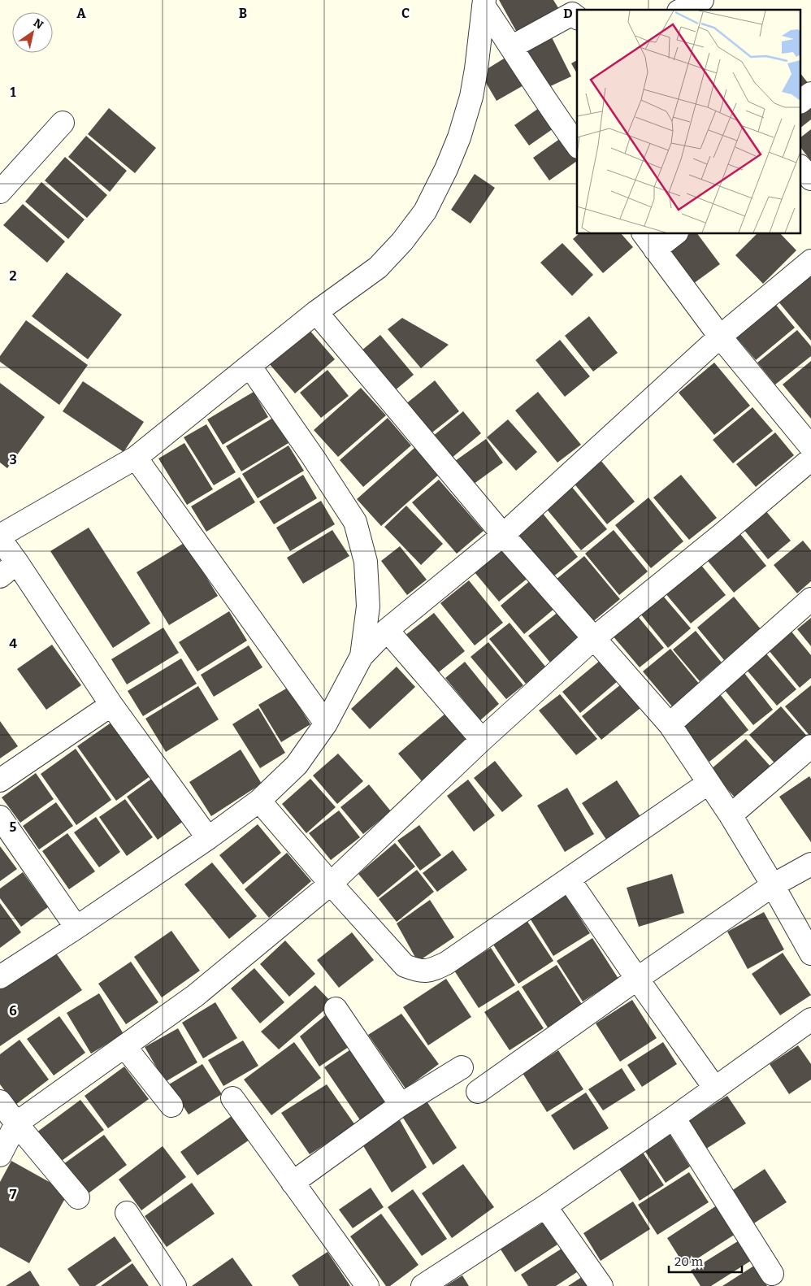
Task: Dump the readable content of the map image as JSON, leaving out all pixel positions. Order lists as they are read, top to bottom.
{
  "scale_bar": "20 m",
  "north": "top right",
  "grid": {
    "columns": [
      "A",
      "B",
      "C",
      "D"
    ],
    "rows": [
      "1",
      "2",
      "3",
      "4",
      "5",
      "6",
      "7"
    ]
  }
}
